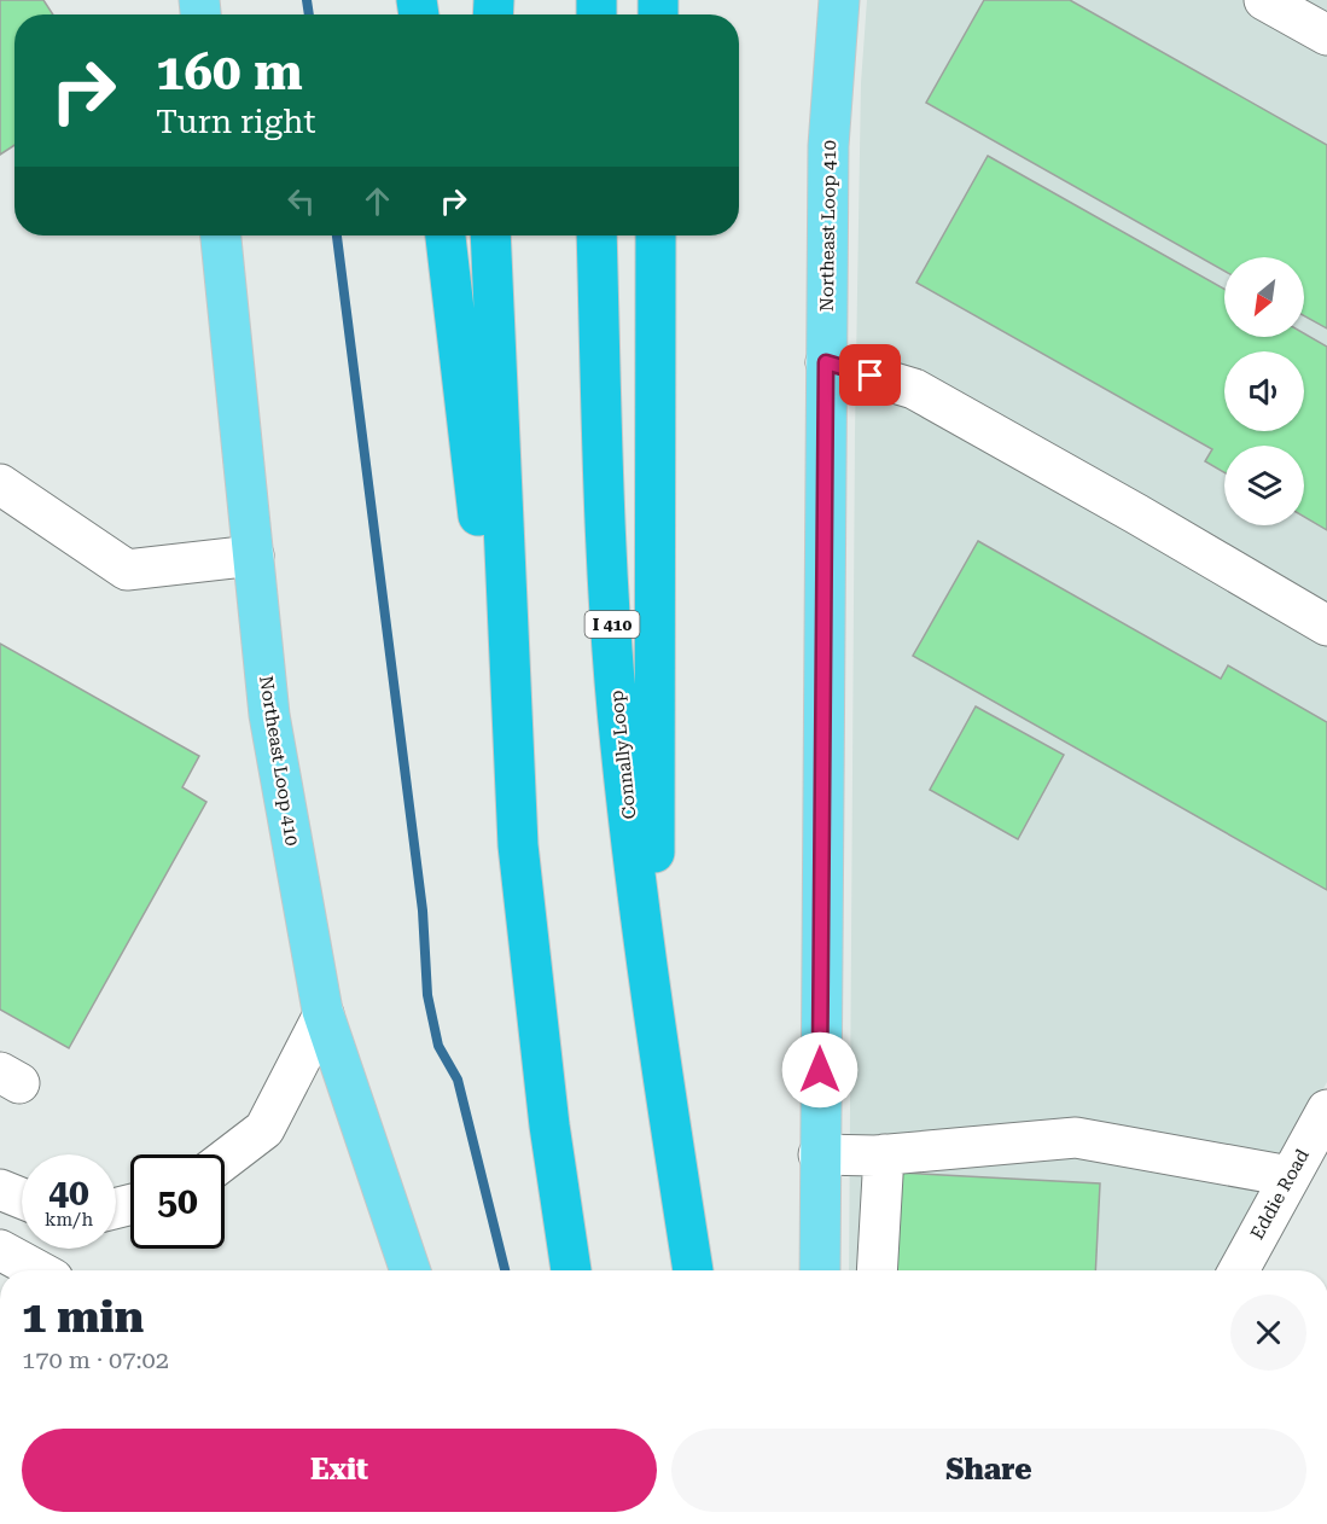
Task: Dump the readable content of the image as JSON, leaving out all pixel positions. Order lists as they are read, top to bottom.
{
  "streets": {
    "highway": ["I 410", "Connally Loop"],
    "main road": ["Northeast Loop 410"],
    "street": ["Eddie Road"]
  },
  "north": "bottom left",
  "page": {
    "turn": ["160 m", "Turn right"],
    "speed": "40 km/h",
    "limit": "50",
    "heading": ["1 min", "170 m · 07:02"],
    "buttons": ["Exit", "Share"]
  }
}
